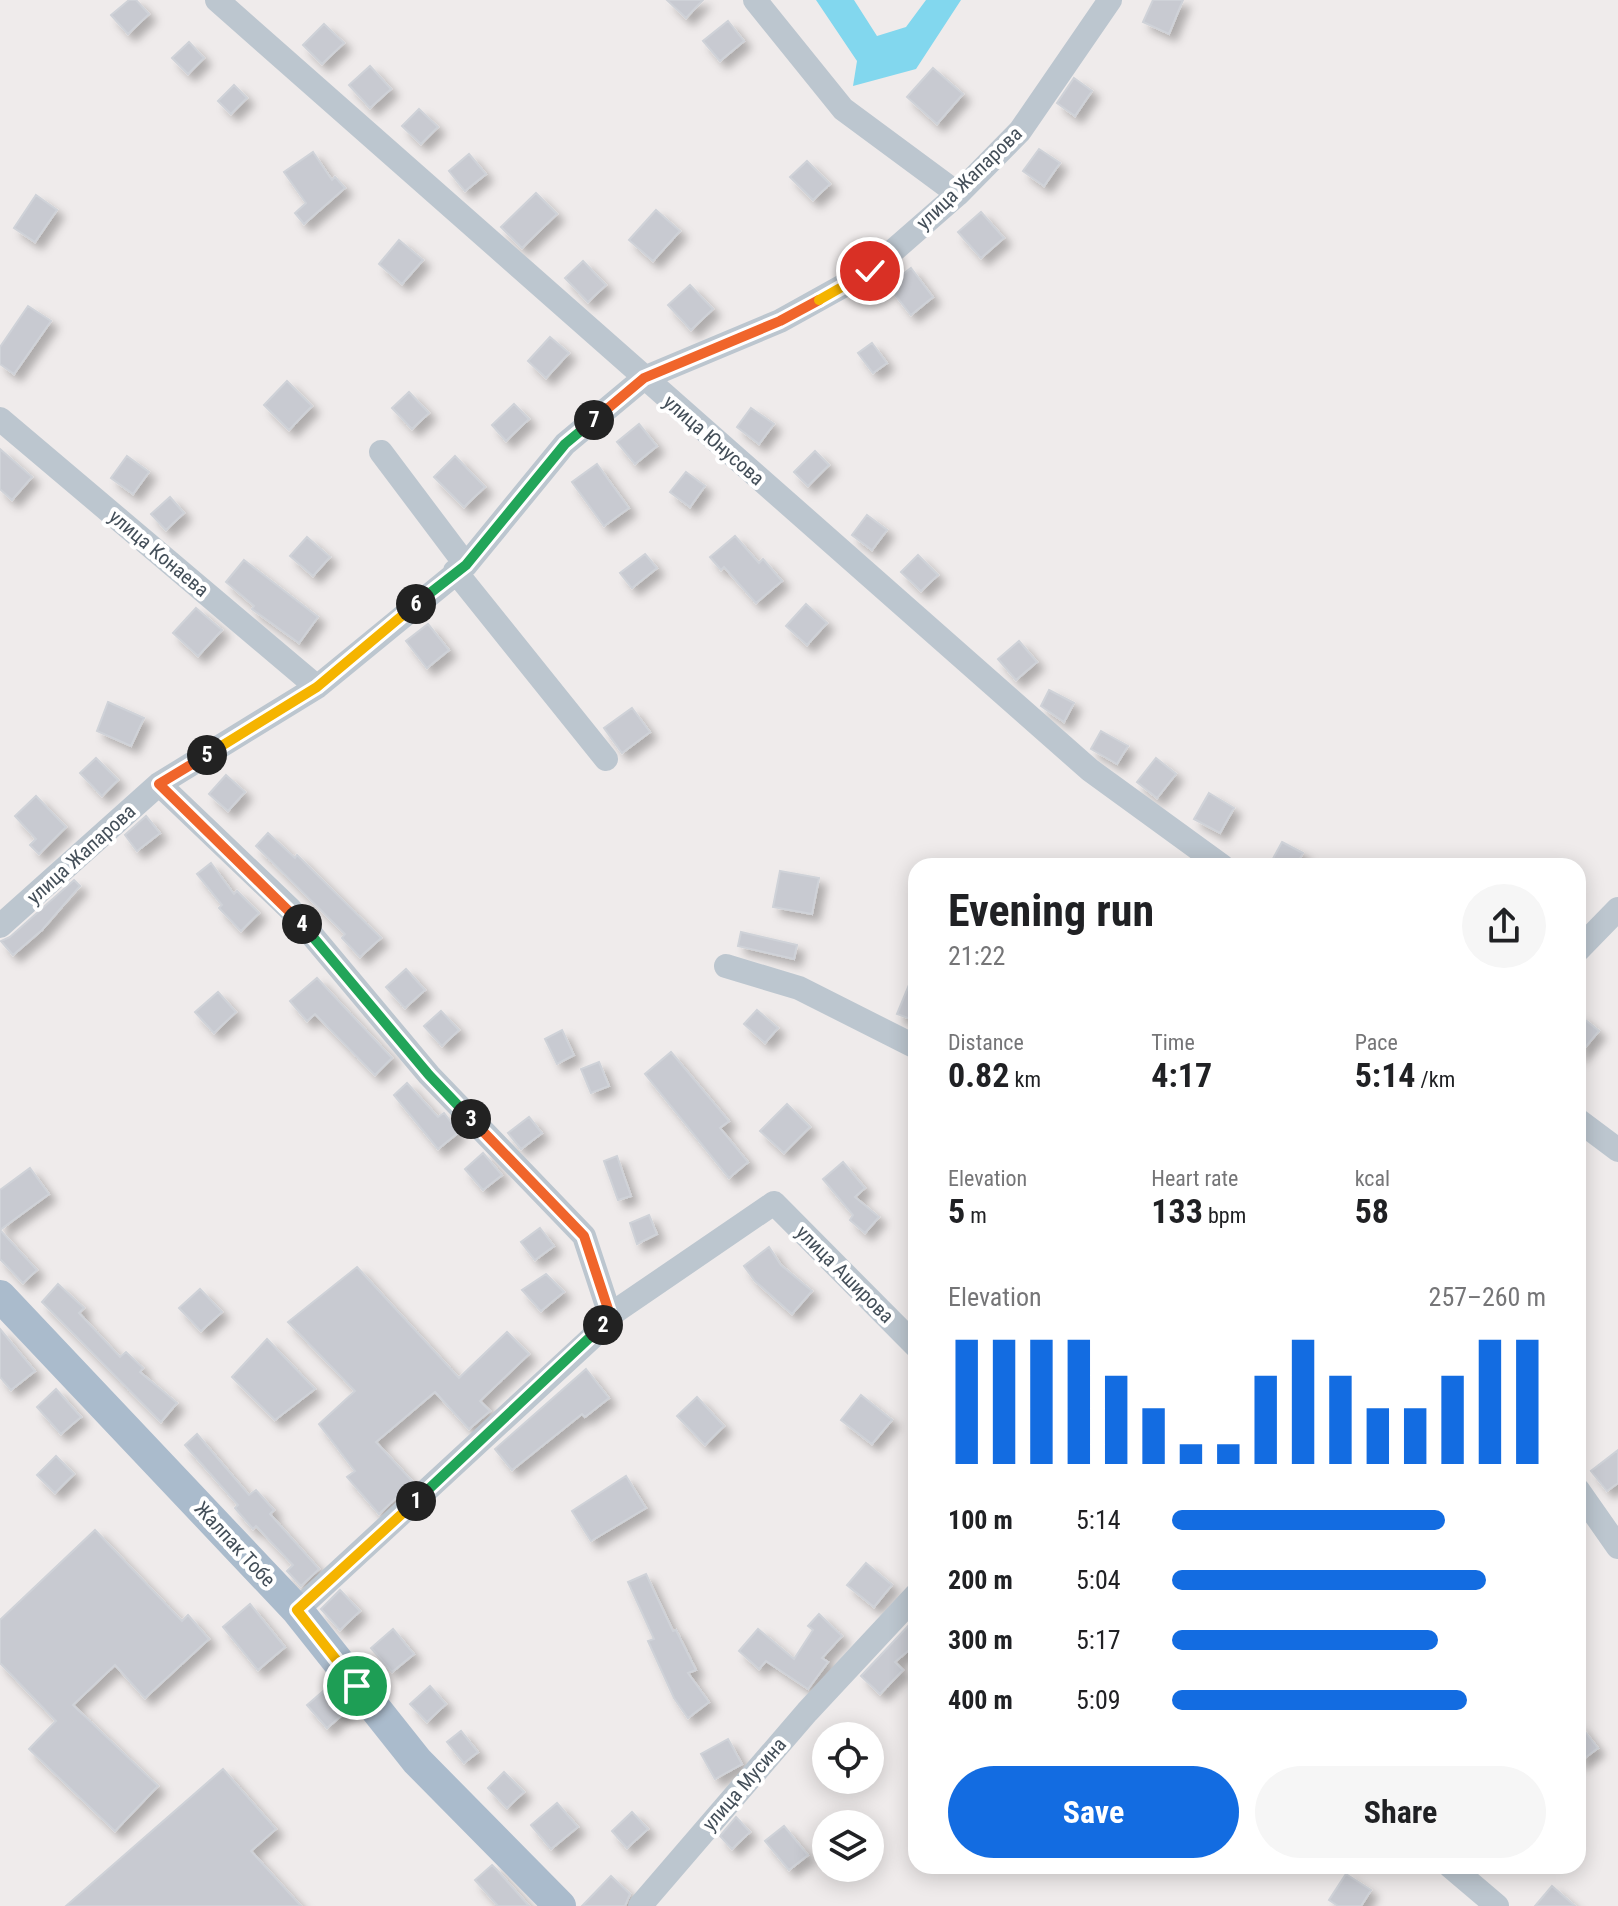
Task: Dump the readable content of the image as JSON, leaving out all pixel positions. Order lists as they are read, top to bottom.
{
  "streets": {
    "main road": ["Жалпак Тобе"],
    "street": [
      "улица Жапарова",
      "улица Юнусова",
      "улица Конаева",
      "улица Аширова",
      "улица Мусина"
    ]
  },
  "crossings": [
    ["улица Жапарова", "улица Юнусова"],
    ["улица Жапарова", "улица Конаева"]
  ],
  "page": {
    "pins": [
      "7",
      "6",
      "5",
      "4",
      "3",
      "2",
      "1"
    ],
    "heading": ["Evening run", "21:22"],
    "stats": [
      ["Distance", "0.82 km"],
      ["Time", "4:17"],
      ["Pace", "5:14 /km"],
      ["Elevation", "5 m"],
      ["Heart rate", "133 bpm"],
      ["kcal", "58"]
    ],
    "chart": ["Elevation", "257–260 m"],
    "list": [
      {
        "name": "100 m",
        "note": "5:14"
      },
      {
        "name": "200 m",
        "note": "5:04"
      },
      {
        "name": "300 m",
        "note": "5:17"
      },
      {
        "name": "400 m",
        "note": "5:09"
      }
    ],
    "buttons": ["Save", "Share"]
  }
}
